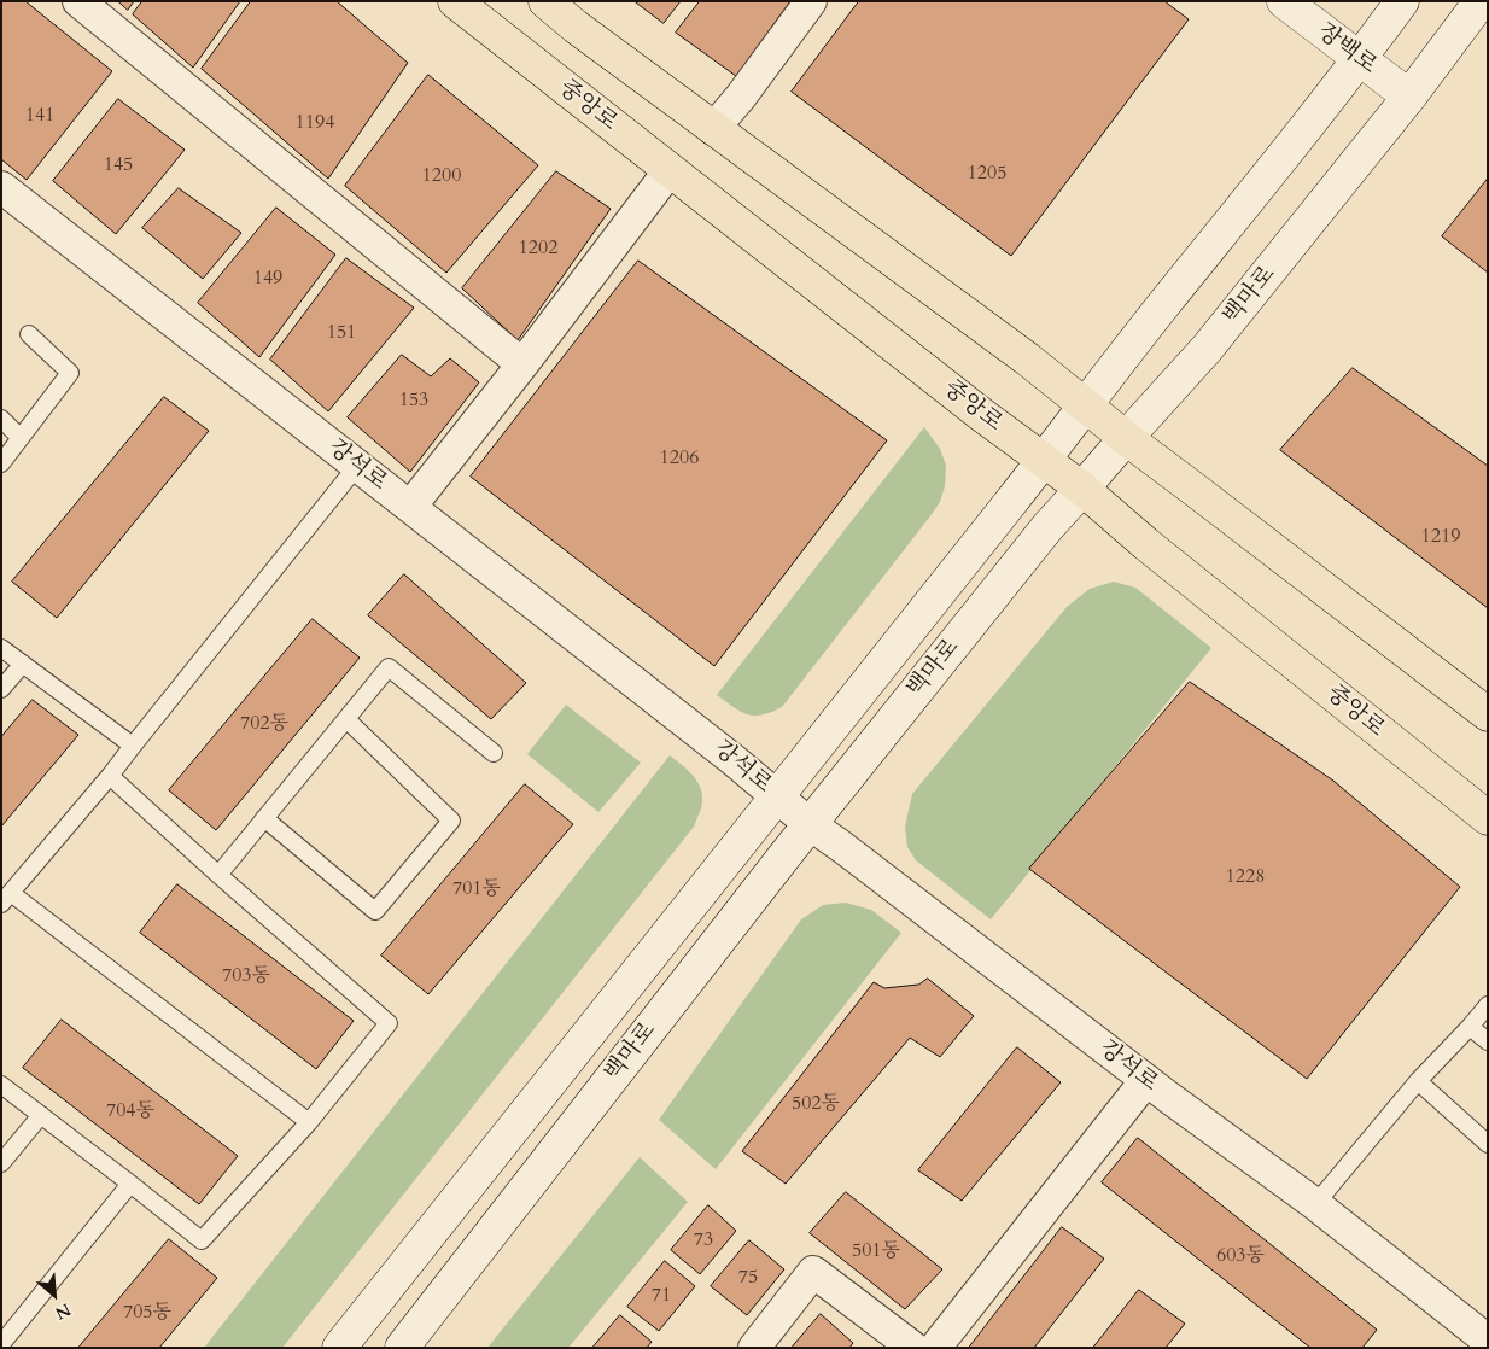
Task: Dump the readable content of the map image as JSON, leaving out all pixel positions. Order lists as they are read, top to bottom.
{
  "streets": {
    "main road": ["장백로", "중앙로", "백마로"],
    "street": ["강석로"]
  },
  "crossings": [
    ["장백로", "백마로"],
    ["중앙로", "백마로"],
    ["백마로", "강석로"]
  ],
  "house_numbers": [
    "141",
    "1194",
    "145",
    "1205",
    "1200",
    "1202",
    "149",
    "151",
    "153",
    "1206",
    "1219",
    "702동",
    "1228",
    "701동",
    "703동",
    "502동",
    "704동",
    "73",
    "501동",
    "603동",
    "75",
    "71",
    "705동"
  ],
  "north": "bottom right"
}
